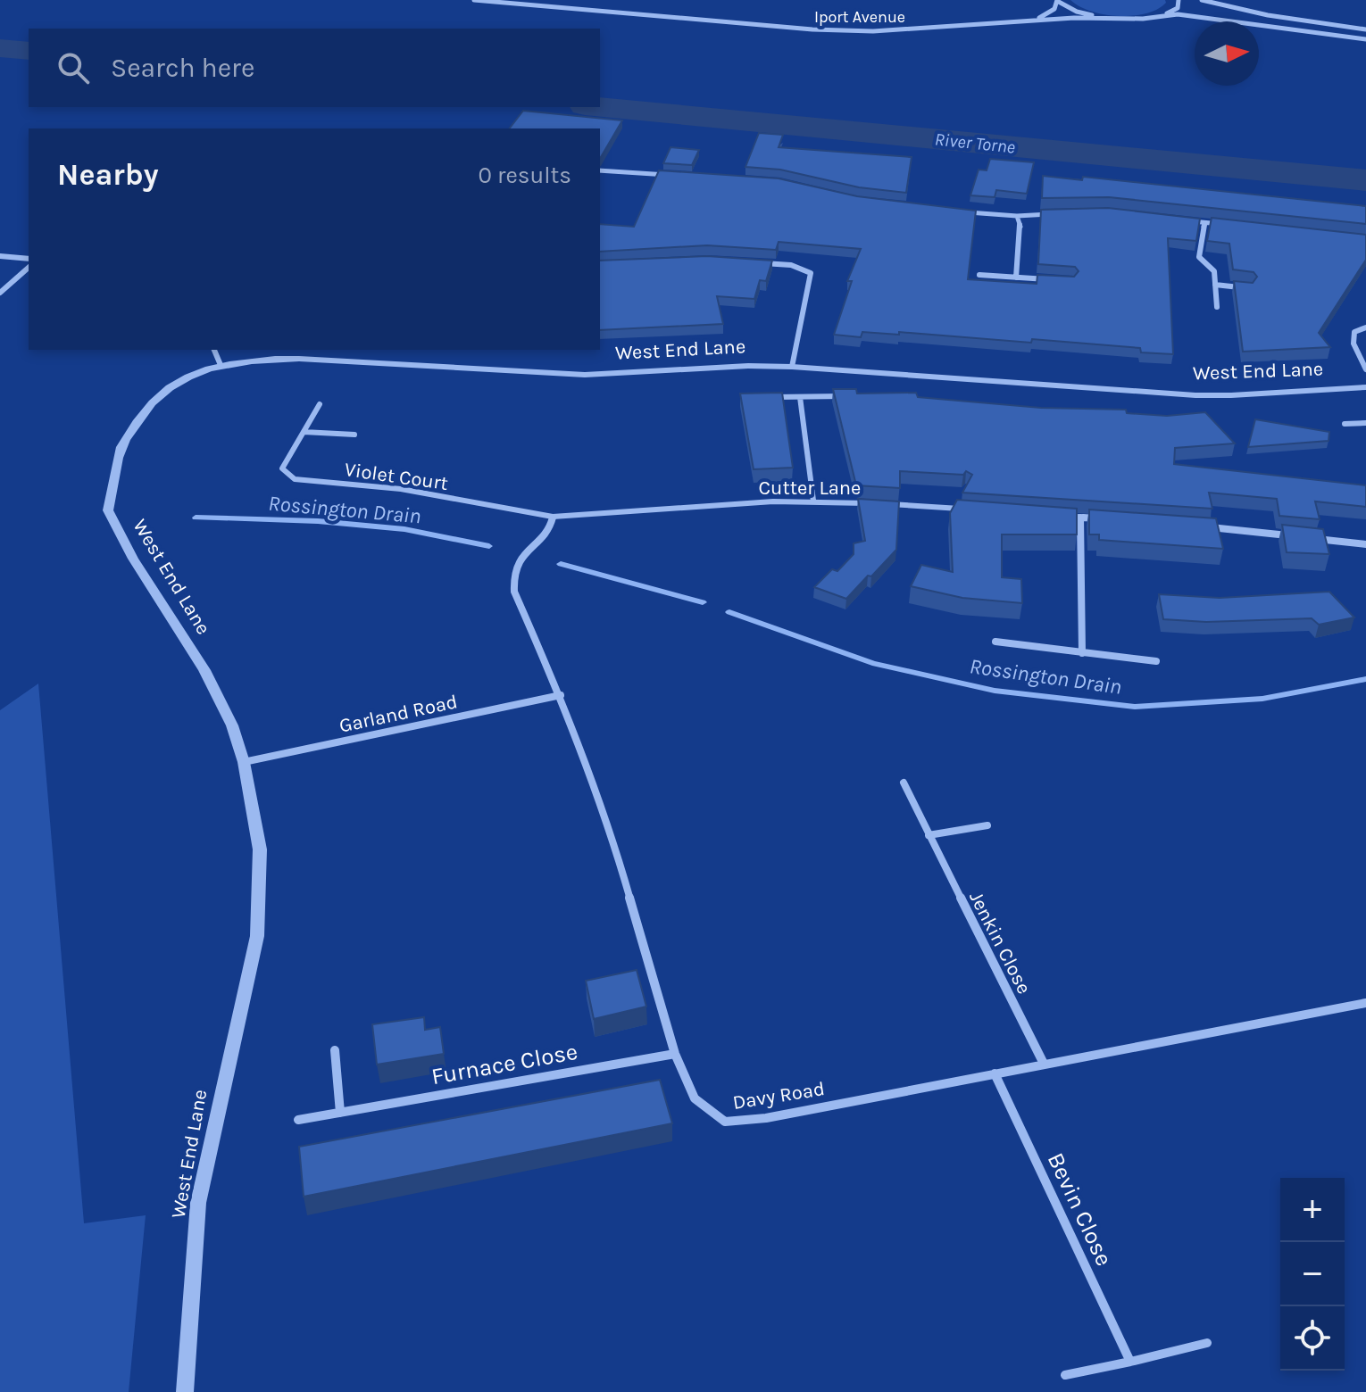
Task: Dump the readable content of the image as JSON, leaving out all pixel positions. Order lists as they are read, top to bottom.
{
  "streets": {
    "street": [
      "Iport Avenue",
      "West End Lane",
      "Violet Court",
      "Cutter Lane",
      "Garland Road",
      "Jenkin Close",
      "Furnace Close",
      "Davy Road",
      "Bevin Close"
    ]
  },
  "crossings": [
    ["West End Lane", "Garland Road"],
    ["Violet Court", "Cutter Lane"],
    ["Violet Court", "Davy Road"],
    ["Cutter Lane", "Davy Road"],
    ["Garland Road", "Davy Road"],
    ["Jenkin Close", "Davy Road"],
    ["Furnace Close", "Davy Road"],
    ["Davy Road", "Bevin Close"]
  ],
  "water": ["River Torne", "Rossington Drain"],
  "north": "right",
  "page": {
    "search": "Search here",
    "heading": ["Nearby", "0 results"],
    "map_buttons": ["+", "−"]
  }
}
